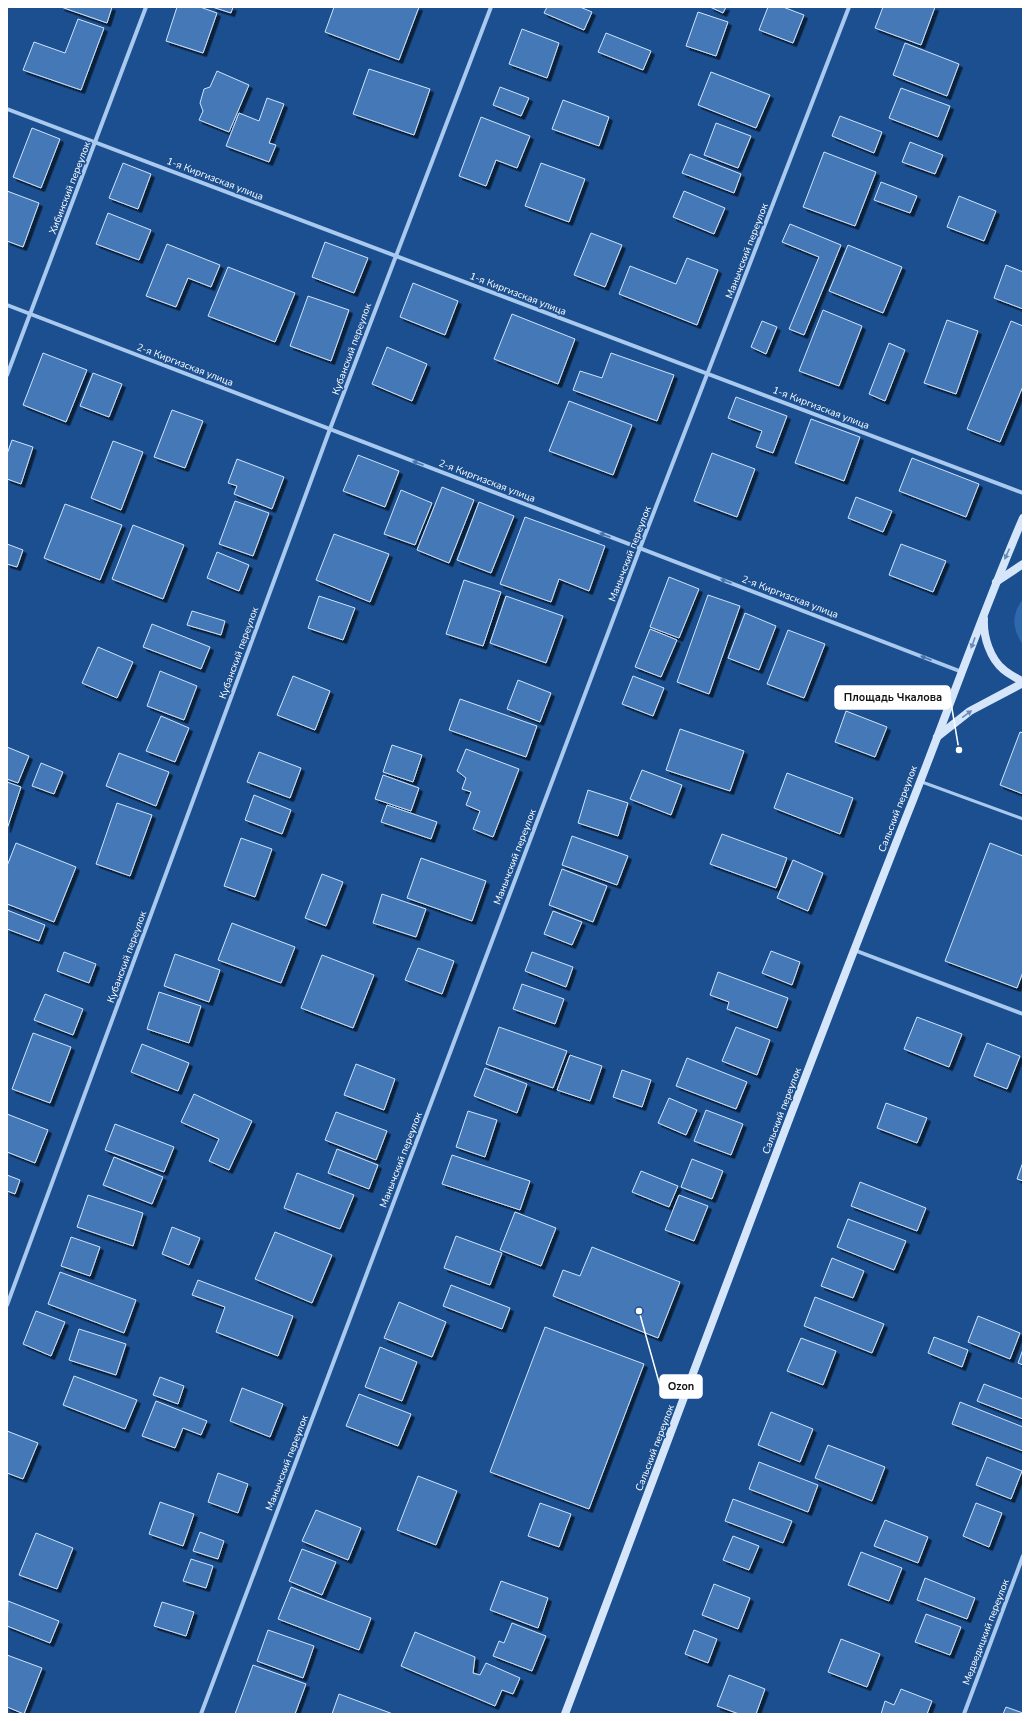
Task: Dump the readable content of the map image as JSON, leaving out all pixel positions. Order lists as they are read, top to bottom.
{
  "streets": {
    "main road": ["Сальский переулок"],
    "street": [
      "1-я Киргизская улица",
      "Хибинский переулок",
      "Манычский переулок",
      "Кубанский переулок",
      "2-я Киргизская улица",
      "Медведицкий переулок"
    ]
  },
  "crossings": [
    ["1-я Киргизская улица", "Хибинский переулок"],
    ["1-я Киргизская улица", "Манычский переулок"],
    ["1-я Киргизская улица", "Кубанский переулок"],
    ["Хибинский переулок", "2-я Киргизская улица"],
    ["Манычский переулок", "2-я Киргизская улица"],
    ["Кубанский переулок", "2-я Киргизская улица"],
    ["2-я Киргизская улица", "Сальский переулок"]
  ],
  "one_way": ["2-я Киргизская улица"],
  "places": ["Площадь Чкалова", "Ozon"]
}
